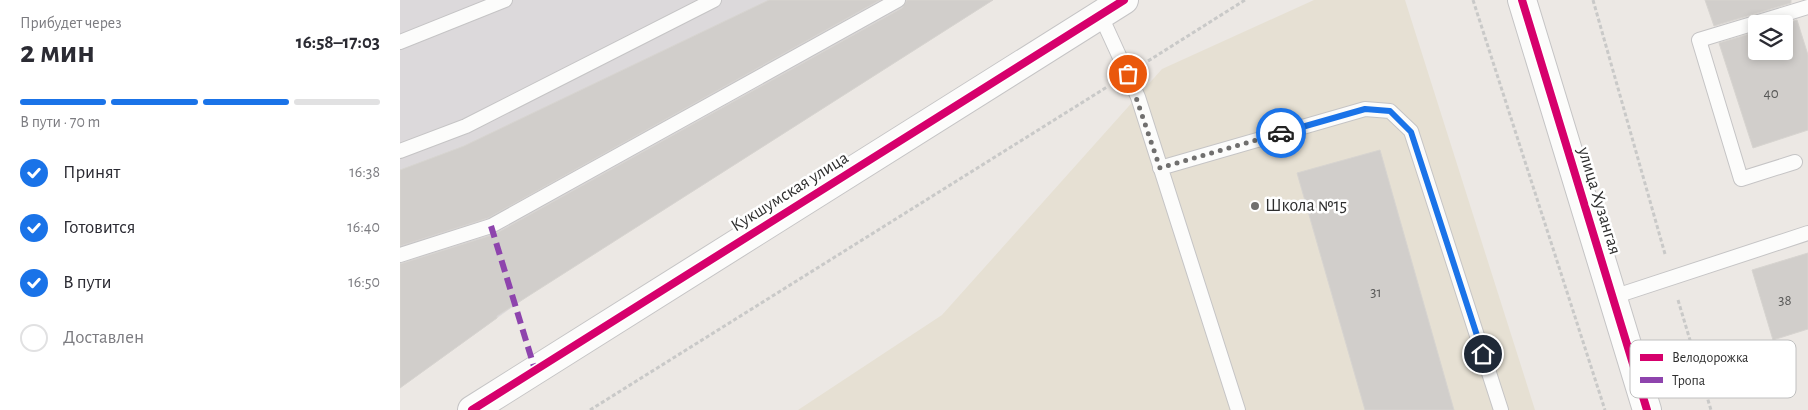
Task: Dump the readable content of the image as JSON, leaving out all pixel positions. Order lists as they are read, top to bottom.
{
  "streets": {
    "street": ["Кукшумская улица", "улица Хузангая"]
  },
  "places": ["Школа №15"],
  "house_numbers": ["40", "31", "38"],
  "legend": ["Велодорожка", "Тропа"],
  "page": {
    "heading": ["2 мин", "Прибудет через", "16:58–17:03"],
    "bar": "В пути · 70 m",
    "list": [
      ["Принят", "16:38"],
      ["Готовится", "16:40"],
      ["В пути", "16:50"],
      "Доставлен"
    ]
  }
}
